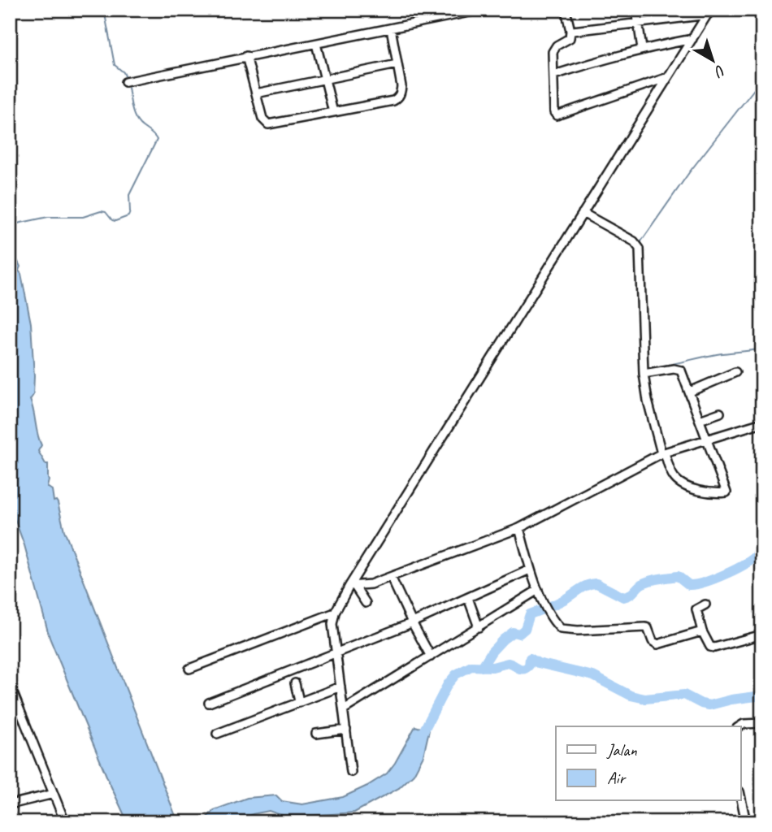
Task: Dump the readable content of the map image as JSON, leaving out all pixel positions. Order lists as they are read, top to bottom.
{
  "legend": ["Jalan", "Air"],
  "north": "bottom right"
}
